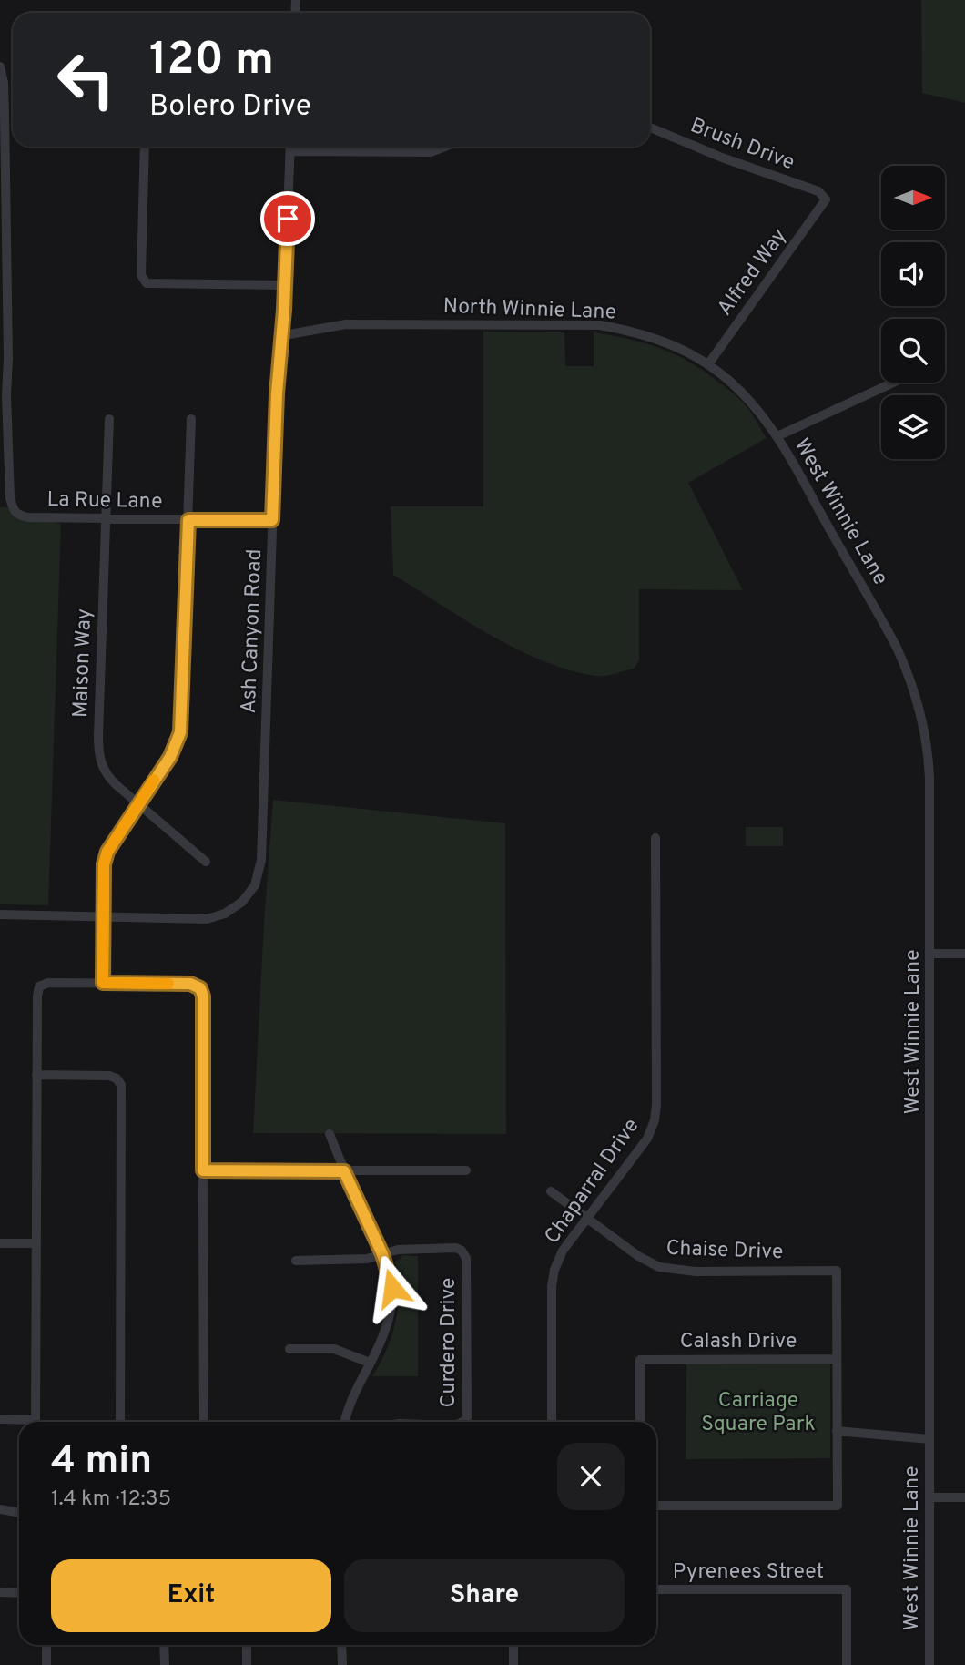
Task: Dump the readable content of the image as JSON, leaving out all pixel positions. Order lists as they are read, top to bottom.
{
  "streets": {
    "street": [
      "Brush Drive",
      "Alfred Way",
      "North Winnie Lane",
      "La Rue Lane",
      "West Winnie Lane",
      "Ash Canyon Road",
      "Maison Way",
      "Chaparral Drive",
      "Chaise Drive",
      "Calash Drive",
      "Curdero Drive",
      "Pyrenees Street"
    ]
  },
  "crossings": [
    ["Brush Drive", "Alfred Way"],
    ["Alfred Way", "North Winnie Lane"],
    ["North Winnie Lane", "West Winnie Lane"],
    ["North Winnie Lane", "Ash Canyon Road"],
    ["La Rue Lane", "Ash Canyon Road"],
    ["La Rue Lane", "Maison Way"],
    ["Chaparral Drive", "Chaise Drive"],
    ["Chaise Drive", "Calash Drive"]
  ],
  "parks": ["Carriage Square Park"],
  "north": "right",
  "page": {
    "turn": ["120 m", "Bolero Drive"],
    "heading": ["4 min", "1.4 km · 12:35"],
    "buttons": ["Exit", "Share"]
  }
}
